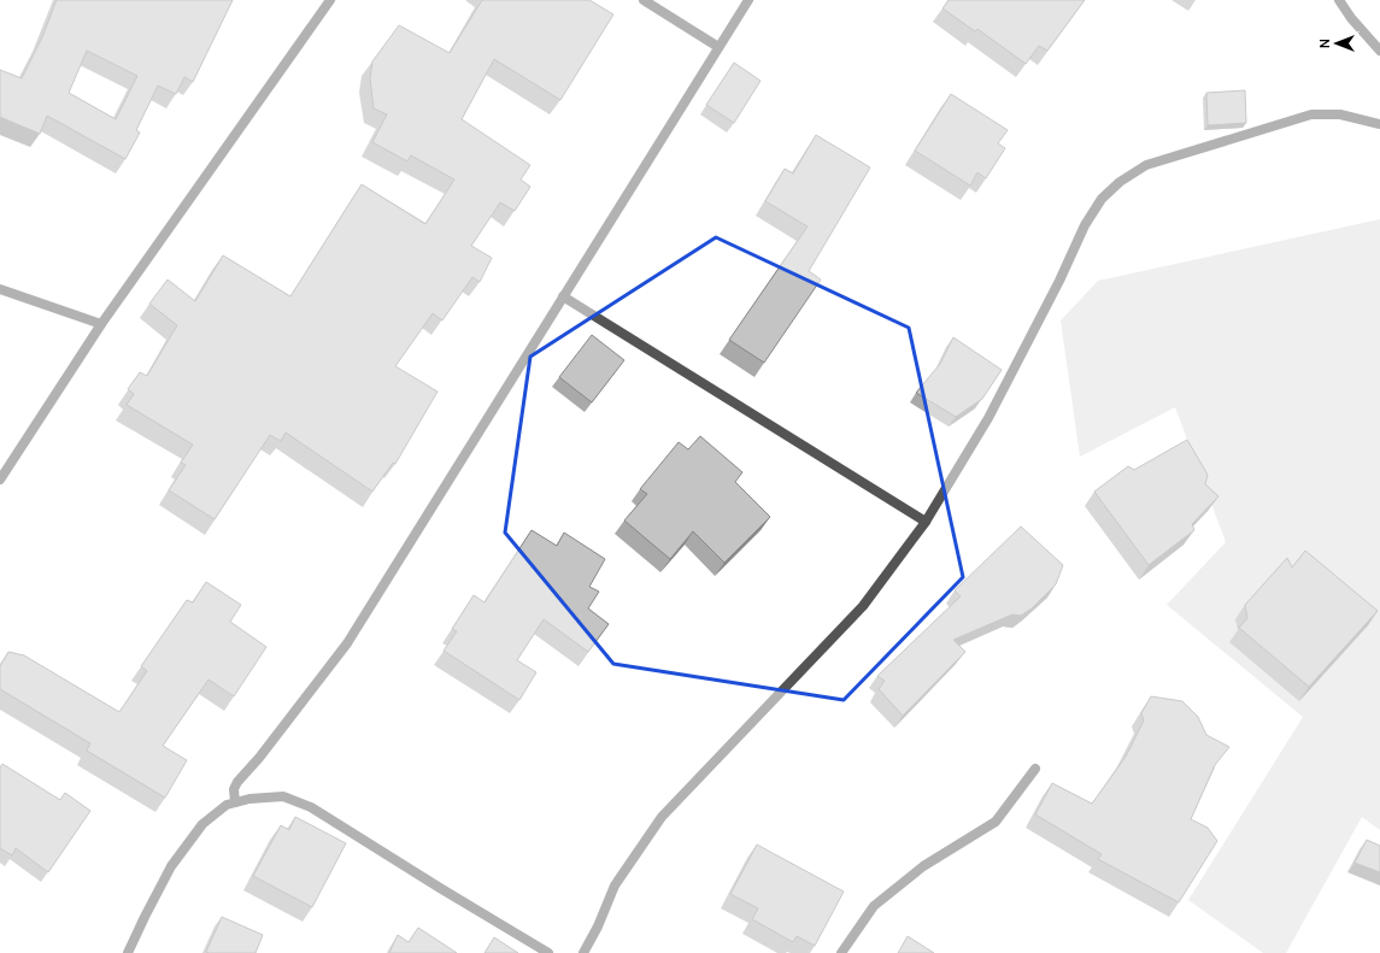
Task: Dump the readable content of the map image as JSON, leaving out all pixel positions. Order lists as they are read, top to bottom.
{
  "north": "left"
}
